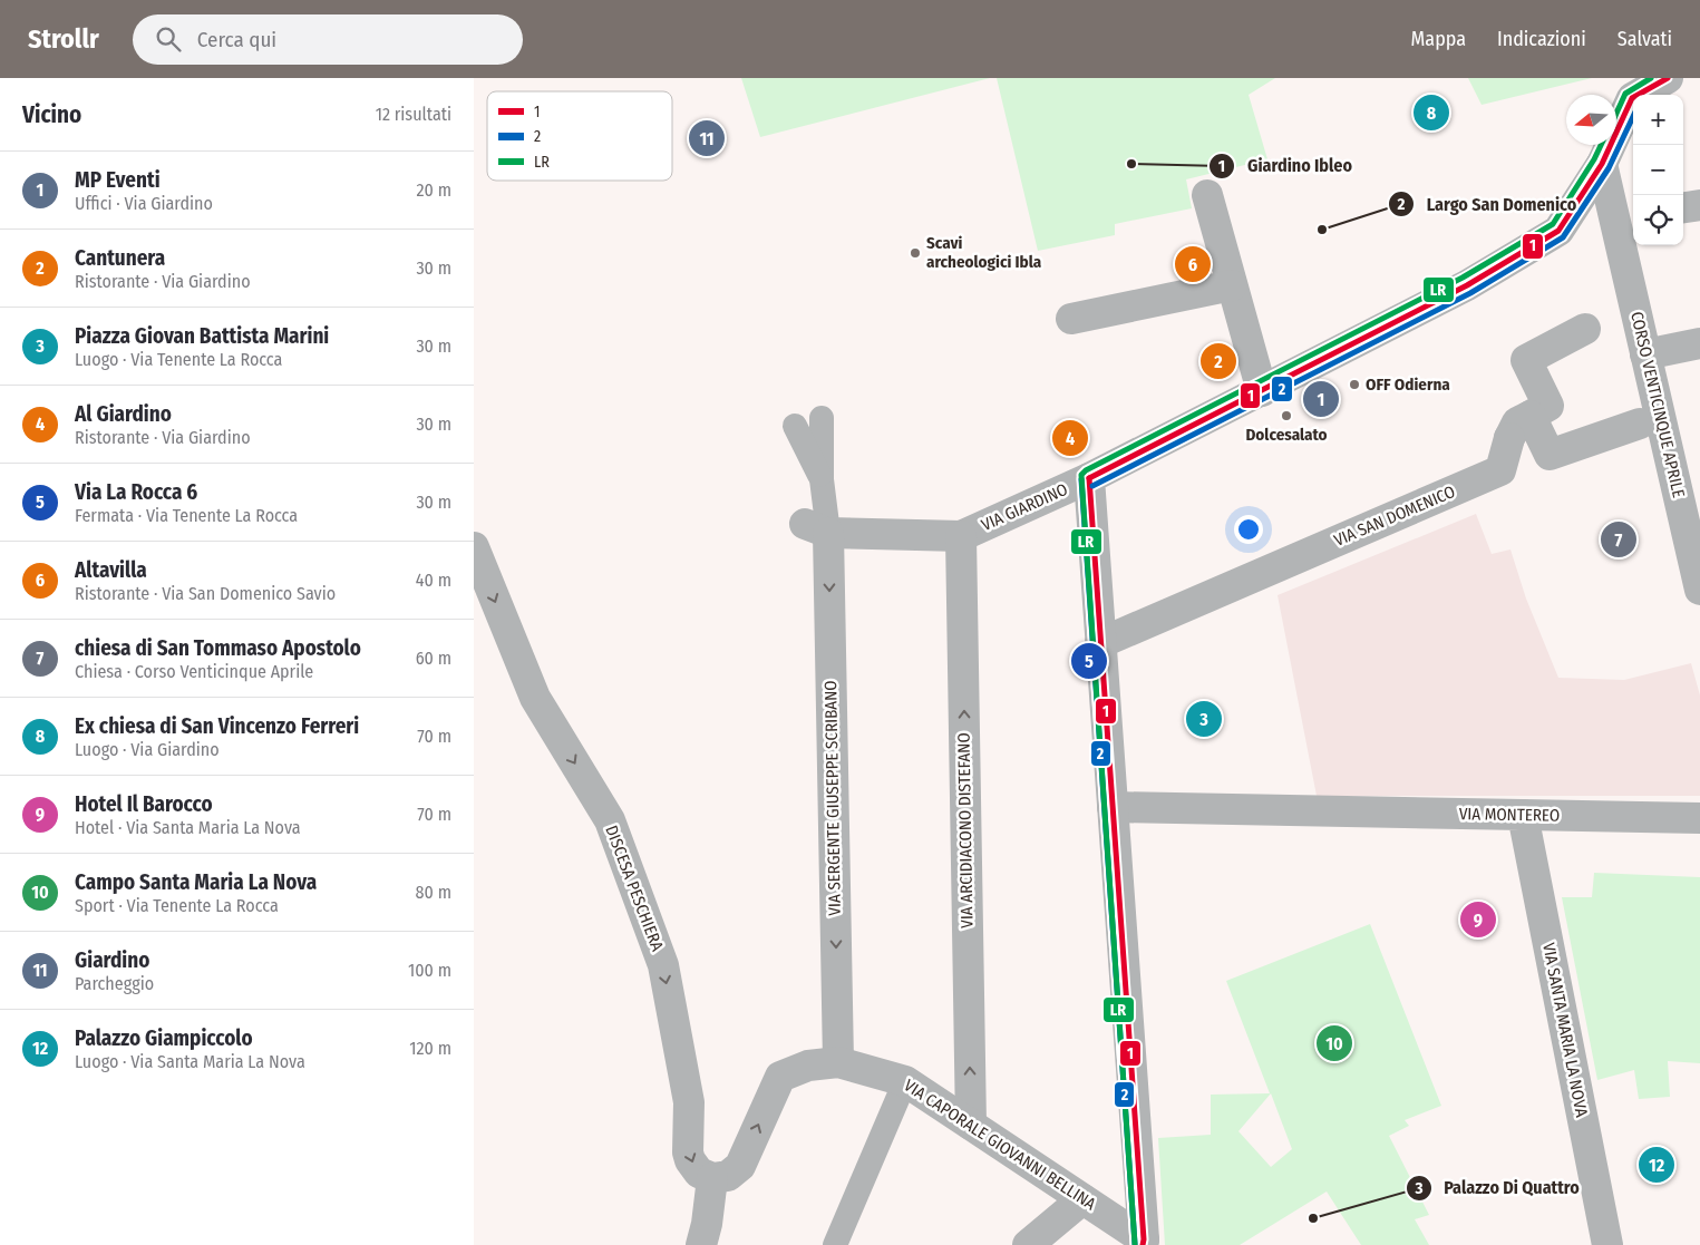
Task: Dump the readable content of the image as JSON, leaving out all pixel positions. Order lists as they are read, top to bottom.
{
  "streets": {
    "street": [
      "CORSO VENTICINQUE APRILE",
      "VIA GIARDINO",
      "VIA SAN DOMENICO",
      "VIA SERGENTE GIUSEPPE SCRIBANO",
      "VIA MONTEREO",
      "VIA ARCIDIACONO DISTEFANO",
      "DISCESA PESCHIERA",
      "VIA SANTA MARIA LA NOVA",
      "VIA CAPORALE GIOVANNI BELLINA"
    ]
  },
  "crossings": [
    ["CORSO VENTICINQUE APRILE", "VIA GIARDINO"],
    ["VIA GIARDINO", "VIA SERGENTE GIUSEPPE SCRIBANO"],
    ["VIA GIARDINO", "VIA ARCIDIACONO DISTEFANO"],
    ["VIA SERGENTE GIUSEPPE SCRIBANO", "VIA CAPORALE GIOVANNI BELLINA"],
    ["VIA MONTEREO", "VIA SANTA MARIA LA NOVA"],
    ["VIA ARCIDIACONO DISTEFANO", "VIA CAPORALE GIOVANNI BELLINA"],
    ["DISCESA PESCHIERA", "VIA CAPORALE GIOVANNI BELLINA"]
  ],
  "one_way": ["VIA SERGENTE GIUSEPPE SCRIBANO", "DISCESA PESCHIERA"],
  "places": [
    "Giardino Ibleo",
    "Largo San Domenico",
    "Scavi archeologici Ibla",
    "OFF Odierna",
    "Dolcesalato",
    "Palazzo Di Quattro"
  ],
  "lines": ["transit line 1", "transit line LR", "transit line 2"],
  "legend": ["1", "2", "LR"],
  "north": "left",
  "page": {
    "header": "Strollr",
    "search": "Cerca qui",
    "nav": ["Mappa", "Indicazioni", "Salvati"],
    "heading": ["Vicino", "12 risultati"],
    "pins": [
      "8",
      "11",
      "6",
      "2",
      "1",
      "4",
      "7",
      "5",
      "3",
      "9",
      "10",
      "12"
    ],
    "map_buttons": ["+", "−"],
    "list": [
      {
        "mark": "1",
        "name": "MP Eventi",
        "note": "Uffici · Via Giardino",
        "value": "20 m"
      },
      {
        "mark": "2",
        "name": "Cantunera",
        "note": "Ristorante · Via Giardino",
        "value": "30 m"
      },
      {
        "mark": "3",
        "name": "Piazza Giovan Battista Marini",
        "note": "Luogo · Via Tenente La Rocca",
        "value": "30 m"
      },
      {
        "mark": "4",
        "name": "Al Giardino",
        "note": "Ristorante · Via Giardino",
        "value": "30 m"
      },
      {
        "mark": "5",
        "name": "Via La Rocca 6",
        "note": "Fermata · Via Tenente La Rocca",
        "value": "30 m"
      },
      {
        "mark": "6",
        "name": "Altavilla",
        "note": "Ristorante · Via San Domenico Savio",
        "value": "40 m"
      },
      {
        "mark": "7",
        "name": "chiesa di San Tommaso Apostolo",
        "note": "Chiesa · Corso Venticinque Aprile",
        "value": "60 m"
      },
      {
        "mark": "8",
        "name": "Ex chiesa di San Vincenzo Ferreri",
        "note": "Luogo · Via Giardino",
        "value": "70 m"
      },
      {
        "mark": "9",
        "name": "Hotel Il Barocco",
        "note": "Hotel · Via Santa Maria La Nova",
        "value": "70 m"
      },
      {
        "mark": "10",
        "name": "Campo Santa Maria La Nova",
        "note": "Sport · Via Tenente La Rocca",
        "value": "80 m"
      },
      {
        "mark": "11",
        "name": "Giardino",
        "note": "Parcheggio",
        "value": "100 m"
      },
      {
        "mark": "12",
        "name": "Palazzo Giampiccolo",
        "note": "Luogo · Via Santa Maria La Nova",
        "value": "120 m"
      }
    ]
  }
}
